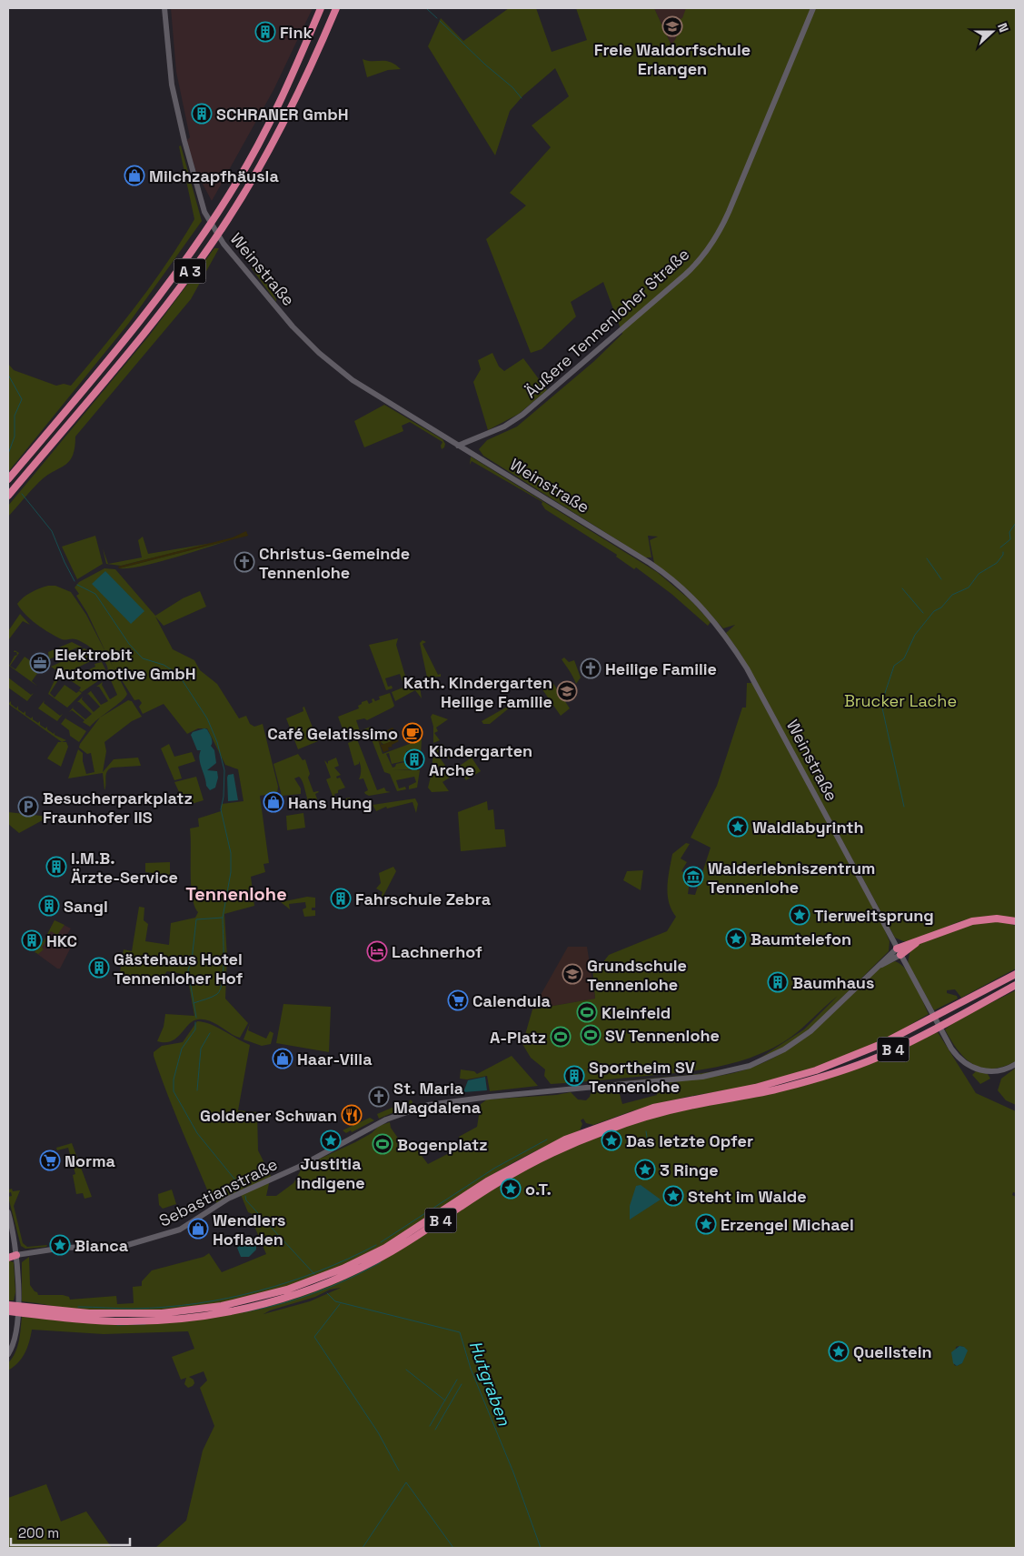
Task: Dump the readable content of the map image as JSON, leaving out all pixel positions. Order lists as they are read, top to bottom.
{
  "streets": {
    "highway": ["A 3", "B 4"],
    "street": ["Weinstraße", "Äußere Tennenloher Straße", "Sebastianstraße"]
  },
  "crossings": [
    ["Weinstraße", "Äußere Tennenloher Straße"],
    ["Weinstraße", "Sebastianstraße"]
  ],
  "districts": ["Tennenlohe"],
  "water": ["Hutgraben"],
  "parks": ["Brucker Lache"],
  "places": {
    "school or university": ["Freie Waldorfschule Erlangen", "Kath. Kindergarten Heilige Familie", "Grundschule Tennenlohe"],
    "building": [
      "Fink",
      "SCHRANER GmbH",
      "Kindergarten Arche",
      "I.M.B. Ärzte-Service",
      "Fahrschule Zebra",
      "Sangl",
      "HKC",
      "Gästehaus Hotel Tennenloher Hof",
      "Baumhaus",
      "Sportheim SV Tennenlohe"
    ],
    "shop": [
      "Milchzapfhäusla",
      "Hans Hung",
      "Haar-Villa",
      "Wendlers Hofladen"
    ],
    "church": ["Christus-Gemeinde Tennenlohe", "Heilige Familie", "St. Maria Magdalena"],
    "office": ["Elektrobit Automotive GmbH"],
    "cafe": ["Café Gelatissimo"],
    "parking": ["Besucherparkplatz Fraunhofer IIS"],
    "place": [
      "Waldlabyrinth",
      "Tierweitsprung",
      "Baumtelefon",
      "Justitia indigene",
      "Das letzte Opfer",
      "3 Ringe",
      "o.T.",
      "Steht im Walde",
      "Erzengel Michael",
      "Bianca",
      "Quellstein"
    ],
    "museum": ["Walderlebniszentrum Tennenlohe"],
    "hotel": ["Lachnerhof"],
    "supermarket": ["Calendula", "Norma"],
    "sports": [
      "Kleinfeld",
      "SV Tennenlohe",
      "A-Platz",
      "Bogenplatz"
    ],
    "restaurant": ["Goldener Schwan"]
  },
  "scale_bar": "200 m",
  "north": "right"
}
